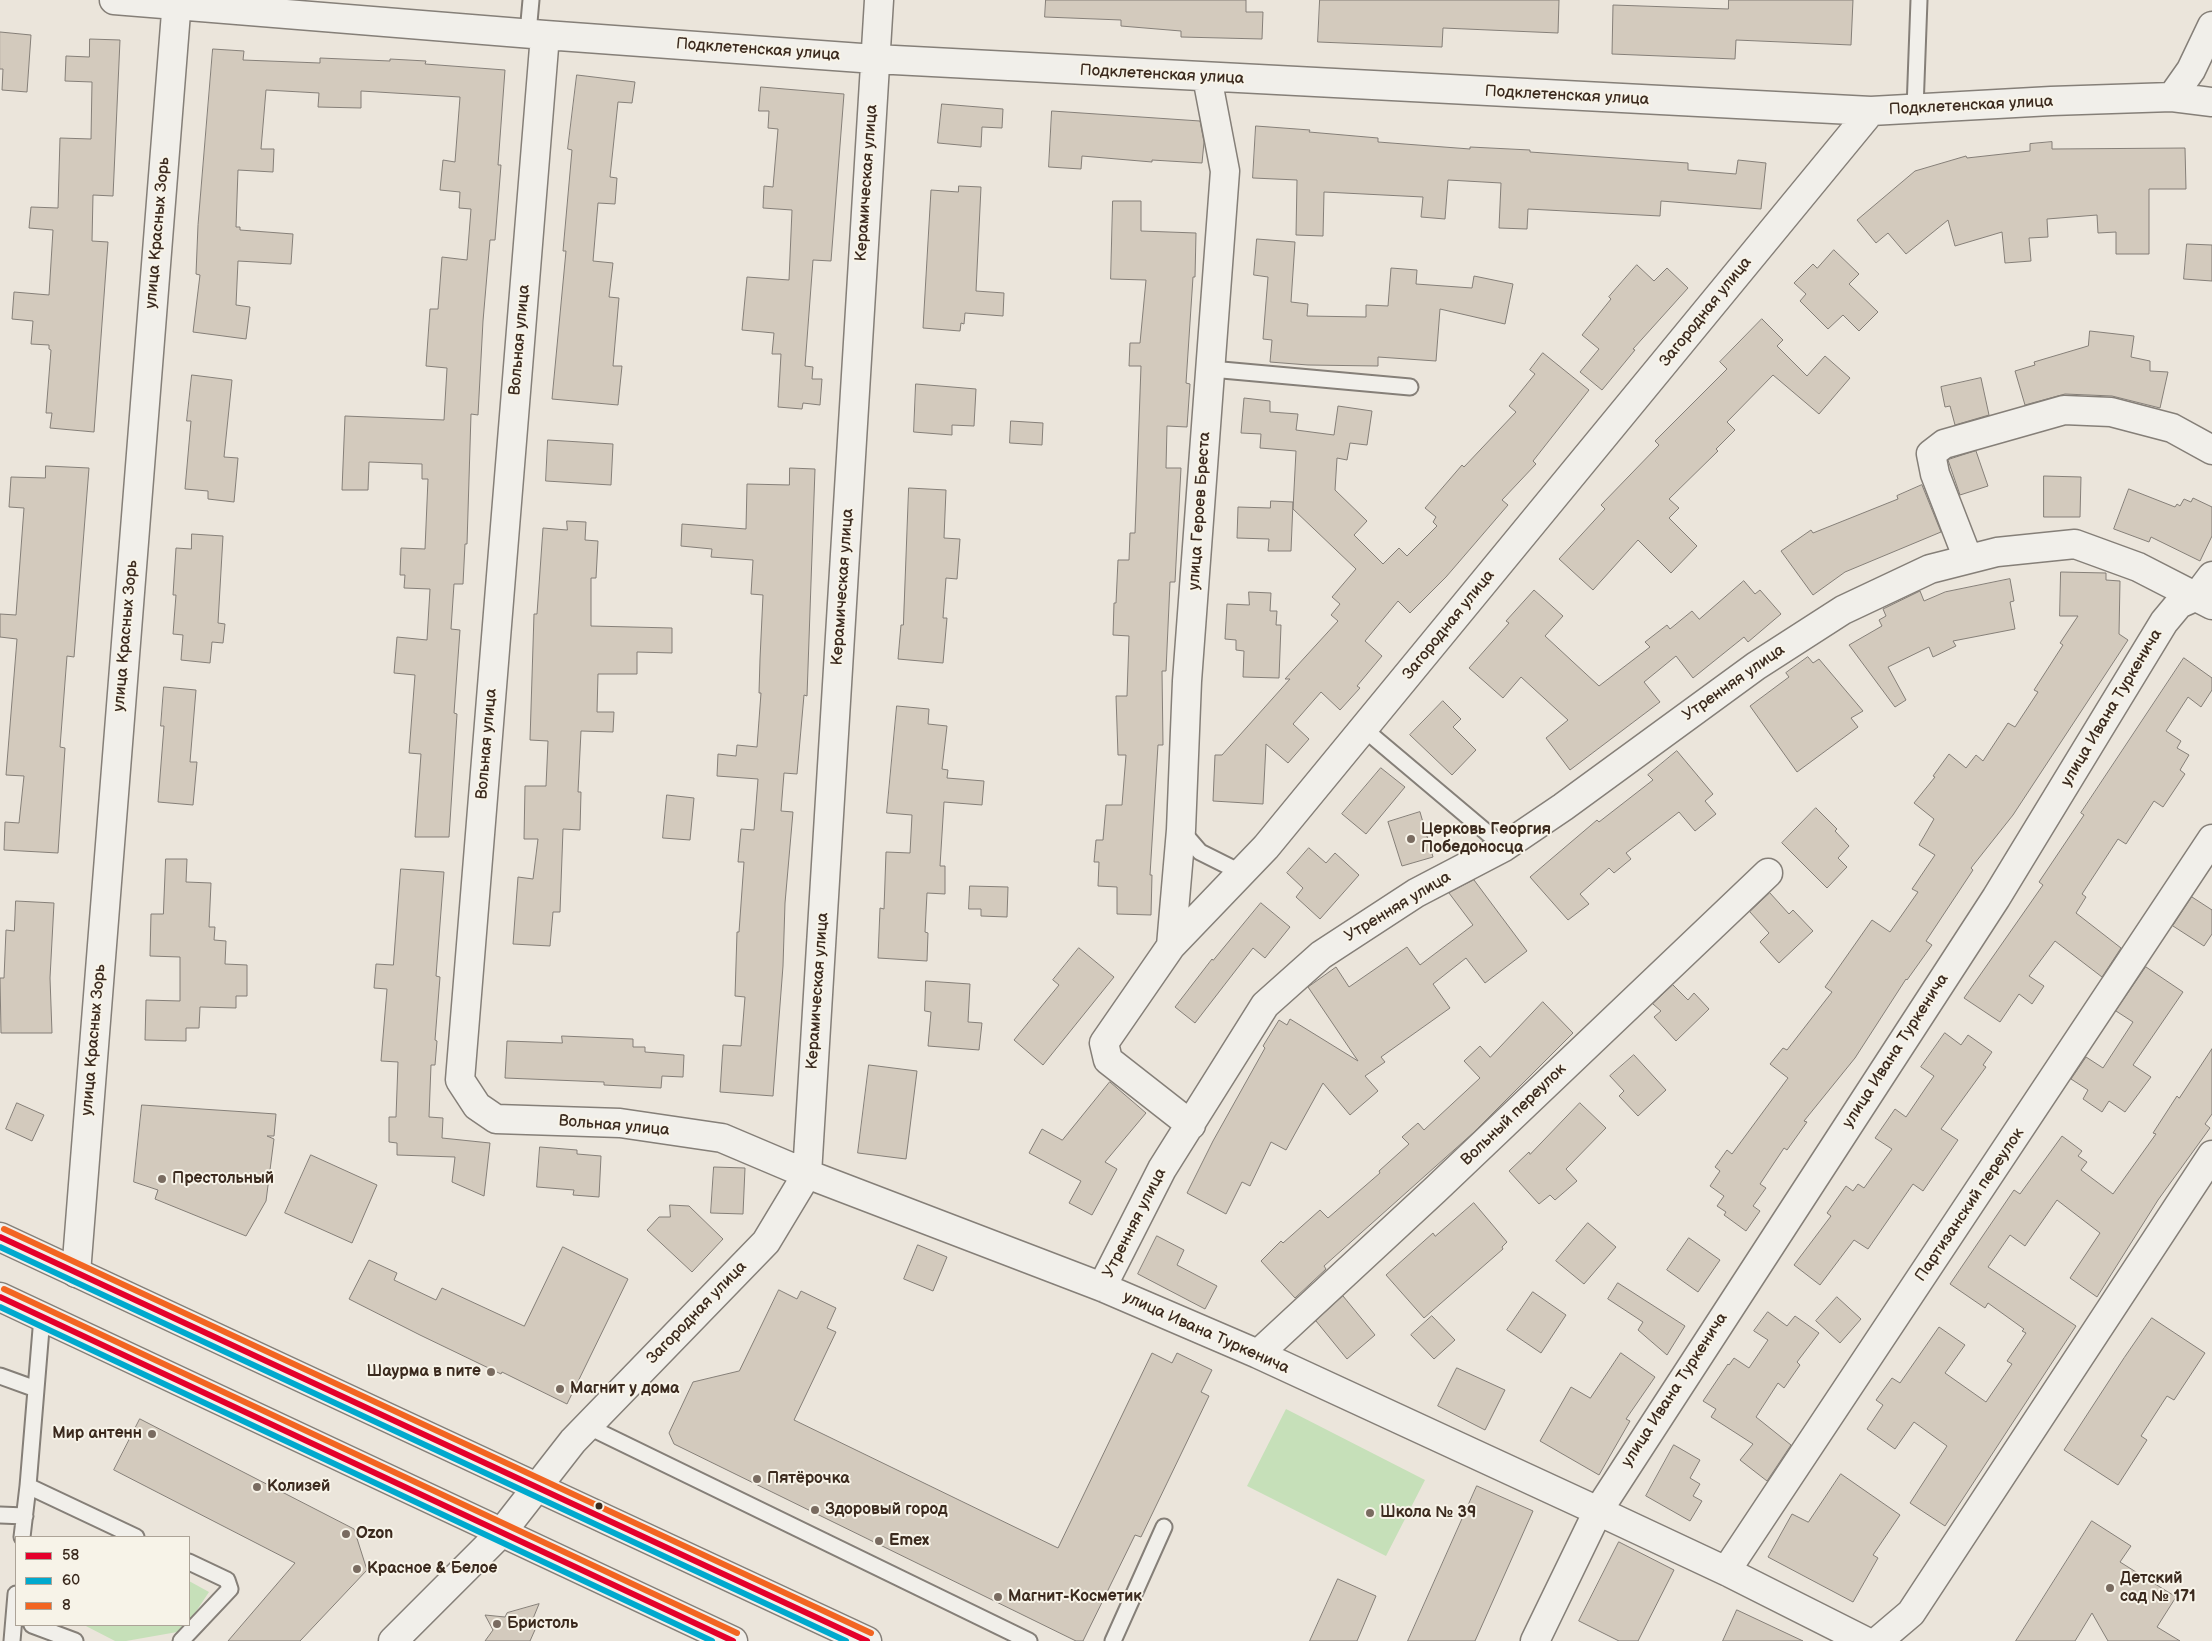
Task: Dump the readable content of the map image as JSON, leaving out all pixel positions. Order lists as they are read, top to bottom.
{
  "streets": {
    "street": [
      "Подклетенская улица",
      "Керамическая улица",
      "улица Красных Зорь",
      "Загородная улица",
      "Вольная улица",
      "улица Героев Бреста",
      "Утренняя улица",
      "улица Ивана Туркенича",
      "Вольный переулок",
      "Партизанский переулок"
    ]
  },
  "crossings": [
    ["Подклетенская улица", "Керамическая улица"],
    ["Подклетенская улица", "улица Красных Зорь"],
    ["Подклетенская улица", "Загородная улица"],
    ["Подклетенская улица", "Вольная улица"],
    ["Подклетенская улица", "улица Героев Бреста"],
    ["Керамическая улица", "Загородная улица"],
    ["Керамическая улица", "Вольная улица"],
    ["Керамическая улица", "улица Ивана Туркенича"],
    ["Загородная улица", "Вольная улица"],
    ["Загородная улица", "улица Героев Бреста"],
    ["Загородная улица", "Утренняя улица"],
    ["Загородная улица", "улица Ивана Туркенича"],
    ["Вольная улица", "улица Ивана Туркенича"],
    ["Утренняя улица", "улица Ивана Туркенича"],
    ["улица Ивана Туркенича", "Вольный переулок"],
    ["улица Ивана Туркенича", "Партизанский переулок"]
  ],
  "places": [
    "Церковь Георгия Победоносца",
    "Престольный",
    "Шаурма в пите",
    "Магнит у дома",
    "Мир антенн",
    "Пятёрочка",
    "Колизей",
    "Здоровый город",
    "Школа № 39",
    "Ozon",
    "Emex",
    "Красное & Белое",
    "Детский сад № 171",
    "Магнит-Косметик",
    "Бристоль"
  ],
  "lines": ["transit line 8", "transit line 58", "transit line 60"],
  "legend": ["58", "60", "8"]
}
